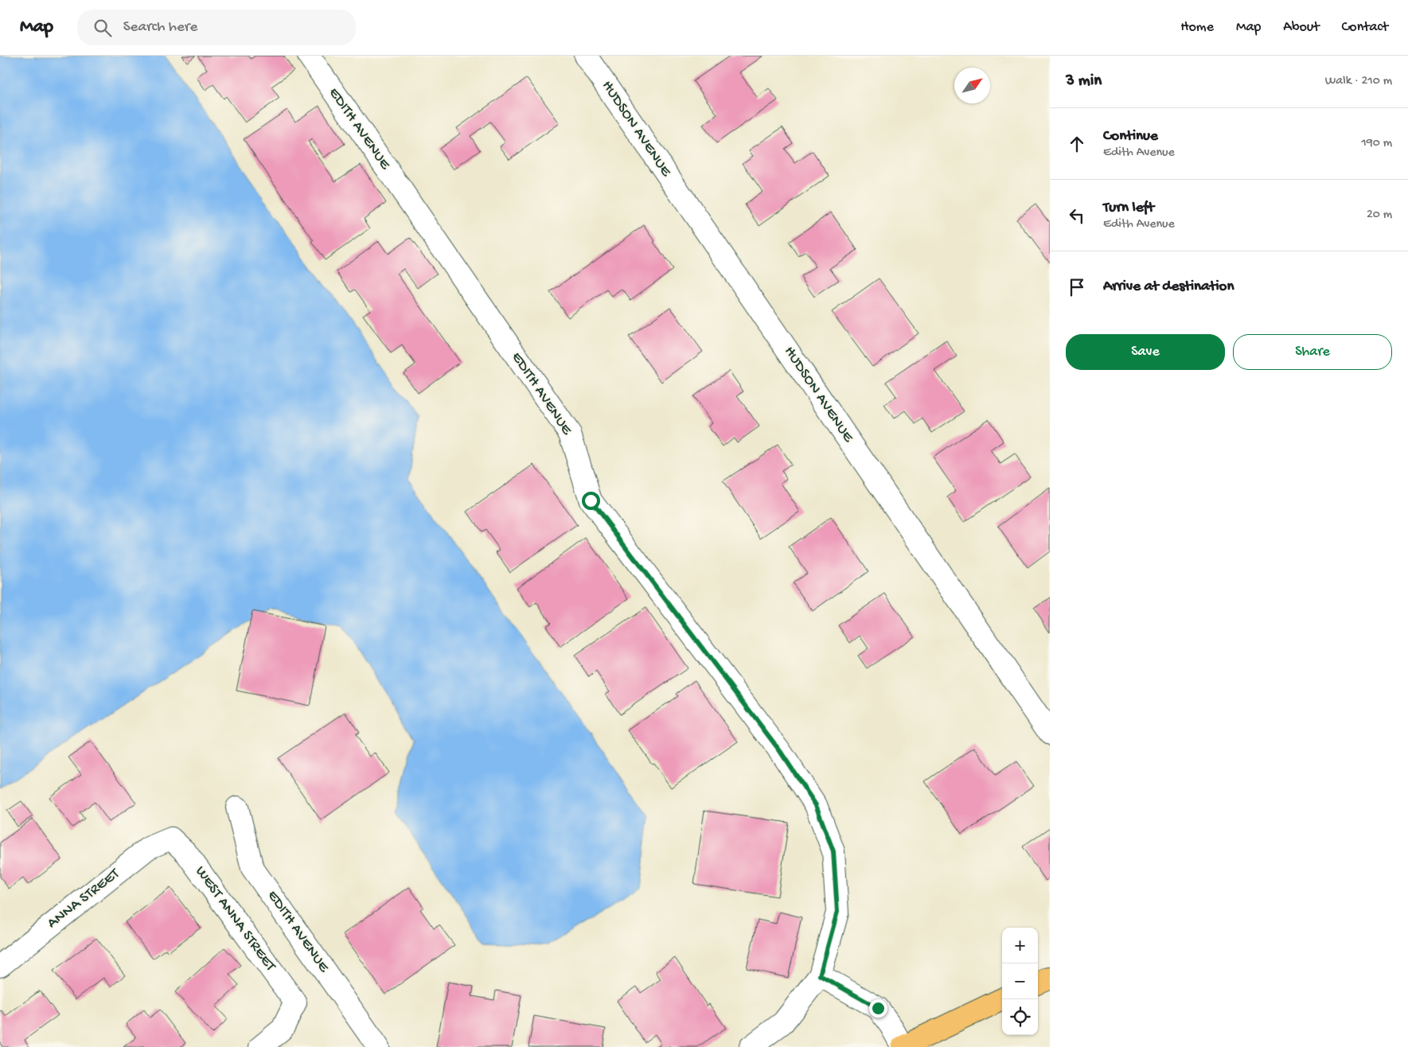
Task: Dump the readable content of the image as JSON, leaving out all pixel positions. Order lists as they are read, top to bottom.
{
  "streets": {
    "street": [
      "EDITH AVENUE",
      "HUDSON AVENUE",
      "ANNA STREET",
      "WEST ANNA STREET"
    ]
  },
  "crossings": [
    ["ANNA STREET", "WEST ANNA STREET"]
  ],
  "north": "top right",
  "page": {
    "header": "Map",
    "search": "Search here",
    "nav": [
      "Home",
      "Map",
      "About",
      "Contact"
    ],
    "heading": ["3 min", "Walk · 210 m"],
    "list": [
      ["Continue", "Edith Avenue", "190 m"],
      ["Turn left", "Edith Avenue", "20 m"],
      "Arrive at destination"
    ],
    "buttons": ["Save", "Share"],
    "map_buttons": ["+", "−"]
  }
}
